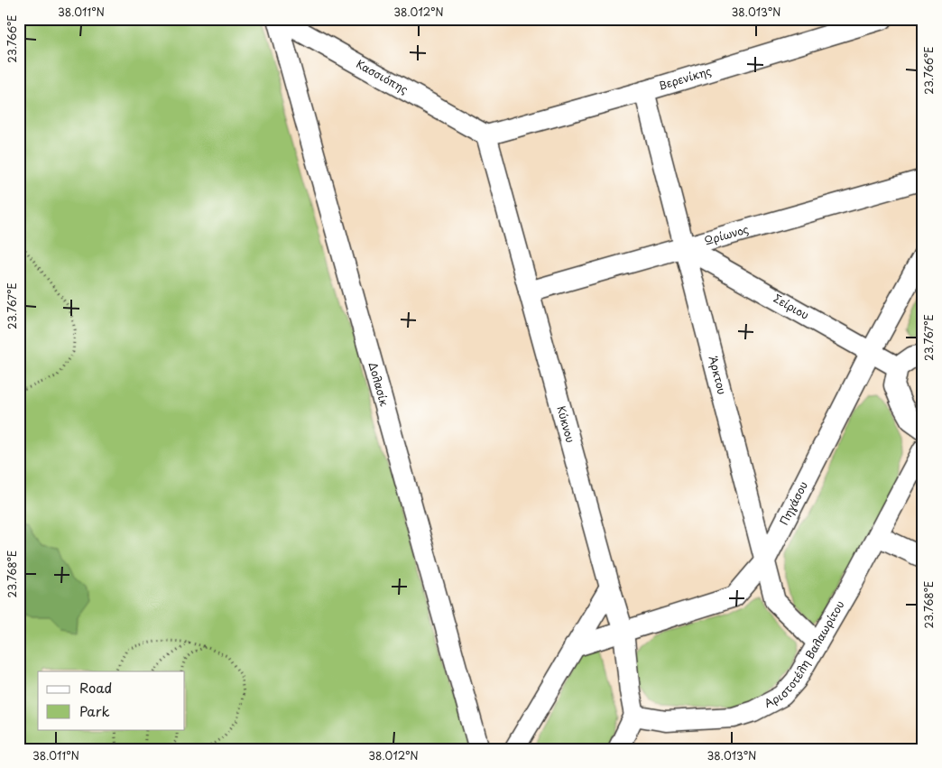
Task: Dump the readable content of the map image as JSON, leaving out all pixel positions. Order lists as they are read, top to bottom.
{
  "streets": {
    "street": [
      "Κασσιόπης",
      "Βερενίκης",
      "Ωρίωνος",
      "Σείριου",
      "Άρκτου",
      "Δολασίκ",
      "Κύκνου",
      "Πηγάσου",
      "Αριστοτέλη Βαλαωρίτου"
    ]
  },
  "crossings": [
    ["Κασσιόπης", "Βερενίκης"],
    ["Κασσιόπης", "Δολασίκ"],
    ["Κασσιόπης", "Κύκνου"],
    ["Βερενίκης", "Άρκτου"],
    ["Βερενίκης", "Κύκνου"],
    ["Ωρίωνος", "Σείριου"],
    ["Ωρίωνος", "Άρκτου"],
    ["Ωρίωνος", "Κύκνου"],
    ["Σείριου", "Άρκτου"],
    ["Σείριου", "Πηγάσου"],
    ["Άρκτου", "Πηγάσου"],
    ["Άρκτου", "Αριστοτέλη Βαλαωρίτου"],
    ["Κύκνου", "Πηγάσου"],
    ["Κύκνου", "Αριστοτέλη Βαλαωρίτου"]
  ],
  "legend": ["Road", "Park"],
  "coordinates": [
    "38.011°N",
    "38.012°N",
    "38.013°N",
    "23.766°E",
    "23.767°E",
    "23.768°E"
  ]
}
